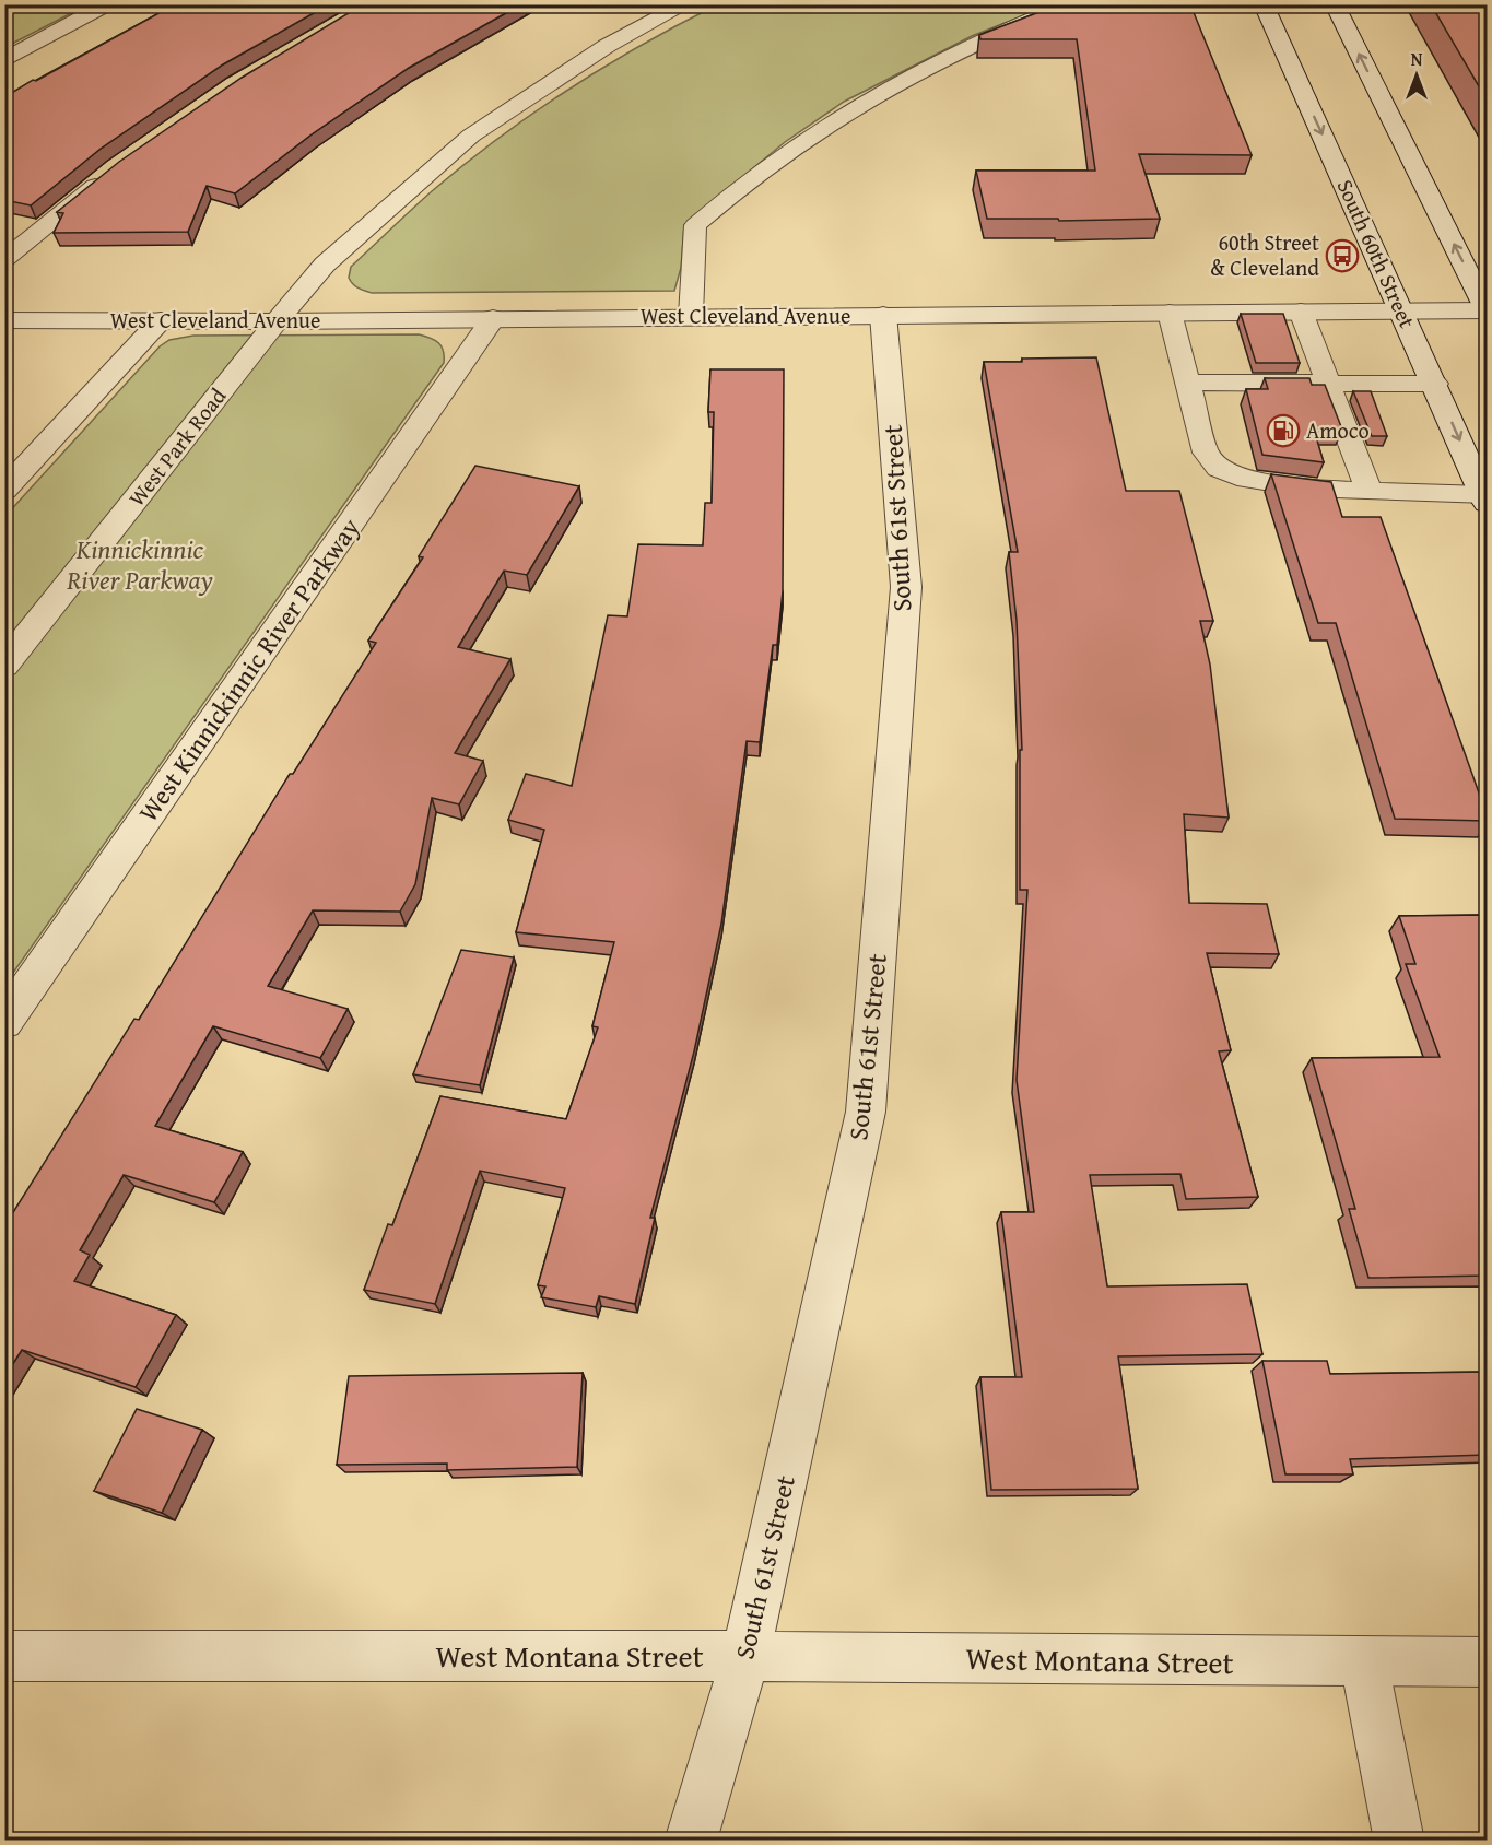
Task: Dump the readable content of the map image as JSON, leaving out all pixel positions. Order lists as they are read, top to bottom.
{
  "streets": {
    "street": [
      "South 60th Street",
      "West Cleveland Avenue",
      "West Park Road",
      "South 61st Street",
      "West Kinnickinnic River Parkway",
      "West Montana Street"
    ]
  },
  "crossings": [
    ["South 60th Street", "West Cleveland Avenue"],
    ["West Cleveland Avenue", "West Park Road"],
    ["West Cleveland Avenue", "South 61st Street"],
    ["West Cleveland Avenue", "West Kinnickinnic River Parkway"],
    ["South 61st Street", "West Montana Street"]
  ],
  "parks": ["Kinnickinnic River Parkway"],
  "places": {
    "bus stop": ["60th Street & Cleveland"],
    "fuel station": ["Amoco"]
  },
  "north": "top"
}
